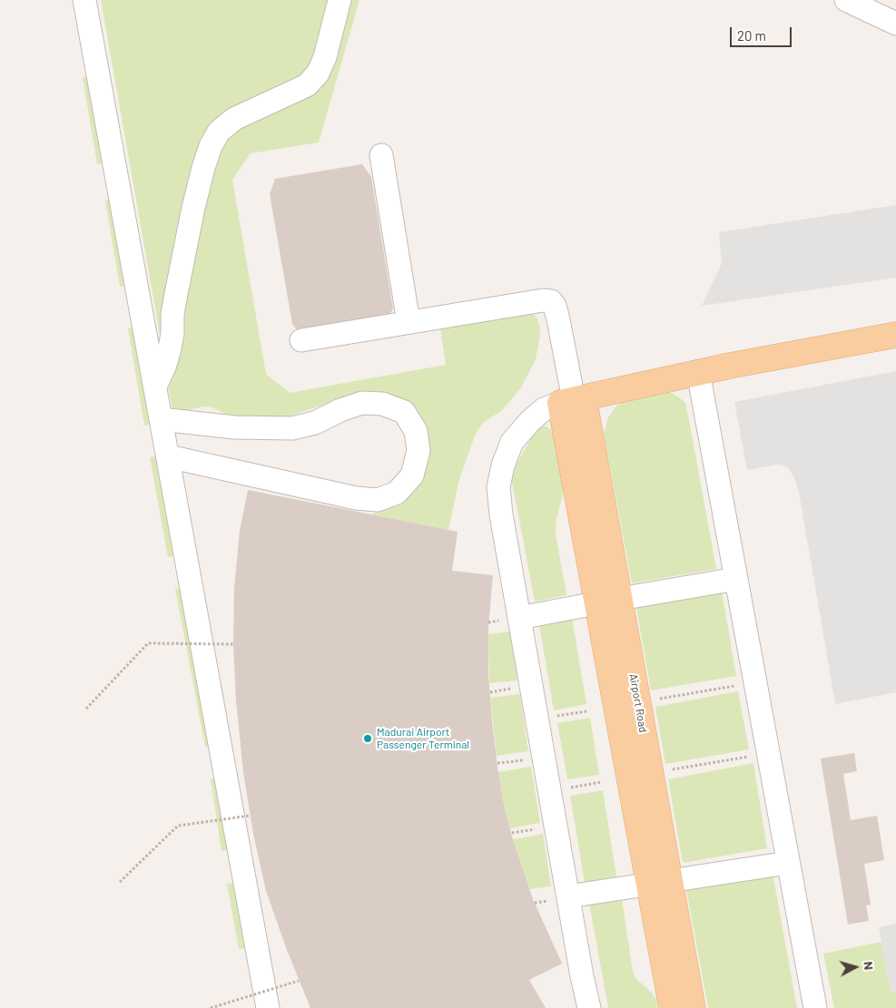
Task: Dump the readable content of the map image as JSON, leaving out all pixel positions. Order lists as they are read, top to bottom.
{
  "streets": {
    "main road": ["Airport Road"]
  },
  "places": ["Madurai Airport Passenger Terminal"],
  "scale_bar": "20 m",
  "north": "right"
}
